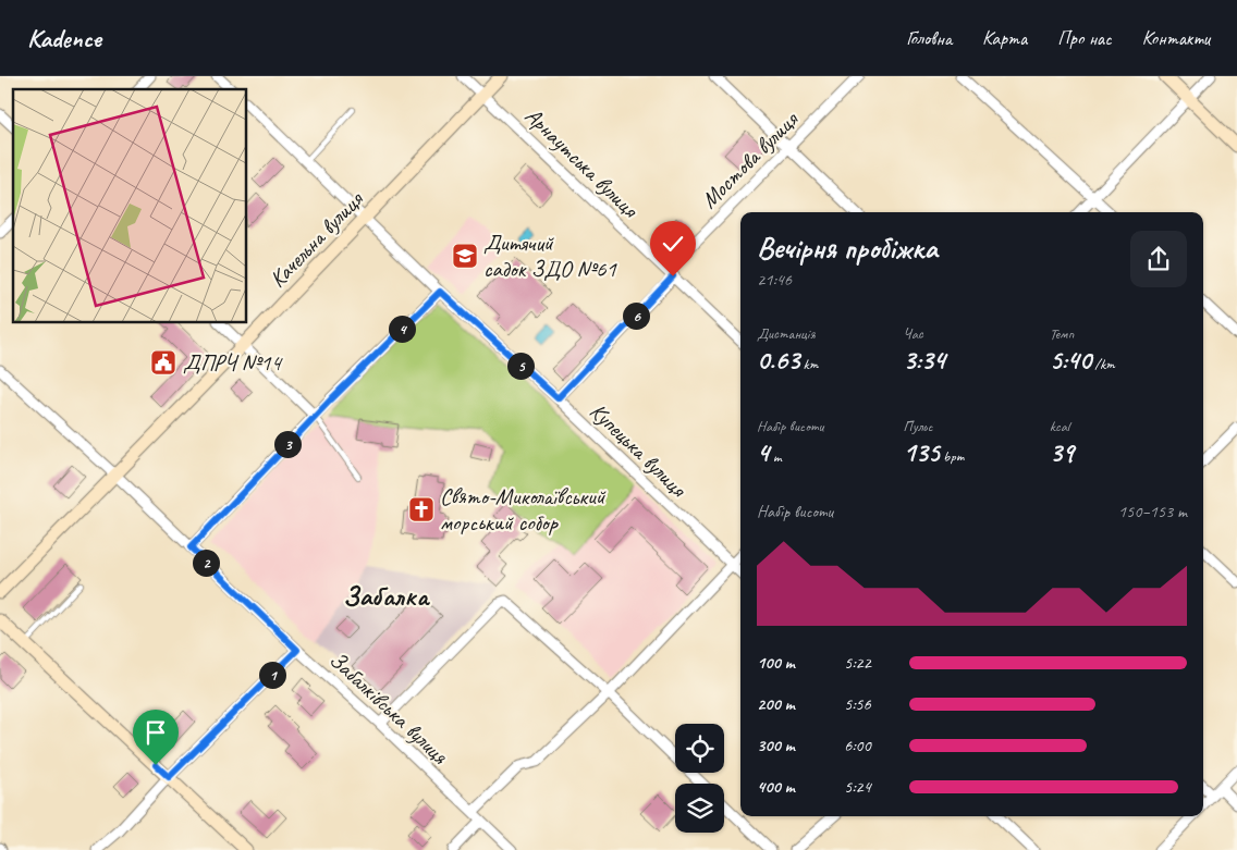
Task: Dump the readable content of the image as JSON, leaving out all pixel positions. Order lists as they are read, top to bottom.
{
  "streets": {
    "street": [
      "Мостова вулиця",
      "Арнаутська вулиця",
      "Качельна вулиця",
      "Купецька вулиця",
      "Забалківська вулиця"
    ]
  },
  "crossings": [
    ["Мостова вулиця", "Арнаутська вулиця"],
    ["Мостова вулиця", "Купецька вулиця"],
    ["Арнаутська вулиця", "Качельна вулиця"],
    ["Качельна вулиця", "Купецька вулиця"],
    ["Качельна вулиця", "Забалківська вулиця"]
  ],
  "districts": ["Забалка"],
  "places": {
    "school or university": ["Дитячий садок ЗДО №61"],
    "public building": ["ДПРЧ №14"],
    "church": ["Свято-Миколаївський морський собор"]
  },
  "page": {
    "header": "Kadence",
    "nav": [
      "Головна",
      "Карта",
      "Про нас",
      "Контакти"
    ],
    "heading": ["Вечірня пробіжка", "21:46"],
    "pins": [
      "6",
      "4",
      "5",
      "3",
      "2",
      "1"
    ],
    "stats": [
      ["Дистанція", "0.63 km"],
      ["Час", "3:34"],
      ["Темп", "5:40 /km"],
      ["Набір висоти", "4 m"],
      ["Пульс", "135 bpm"],
      ["kcal", "39"]
    ],
    "chart": ["Набір висоти", "150–153 m"],
    "list": [
      {
        "name": "100 m",
        "note": "5:22"
      },
      {
        "name": "200 m",
        "note": "5:56"
      },
      {
        "name": "300 m",
        "note": "6:00"
      },
      {
        "name": "400 m",
        "note": "5:24"
      }
    ]
  }
}
